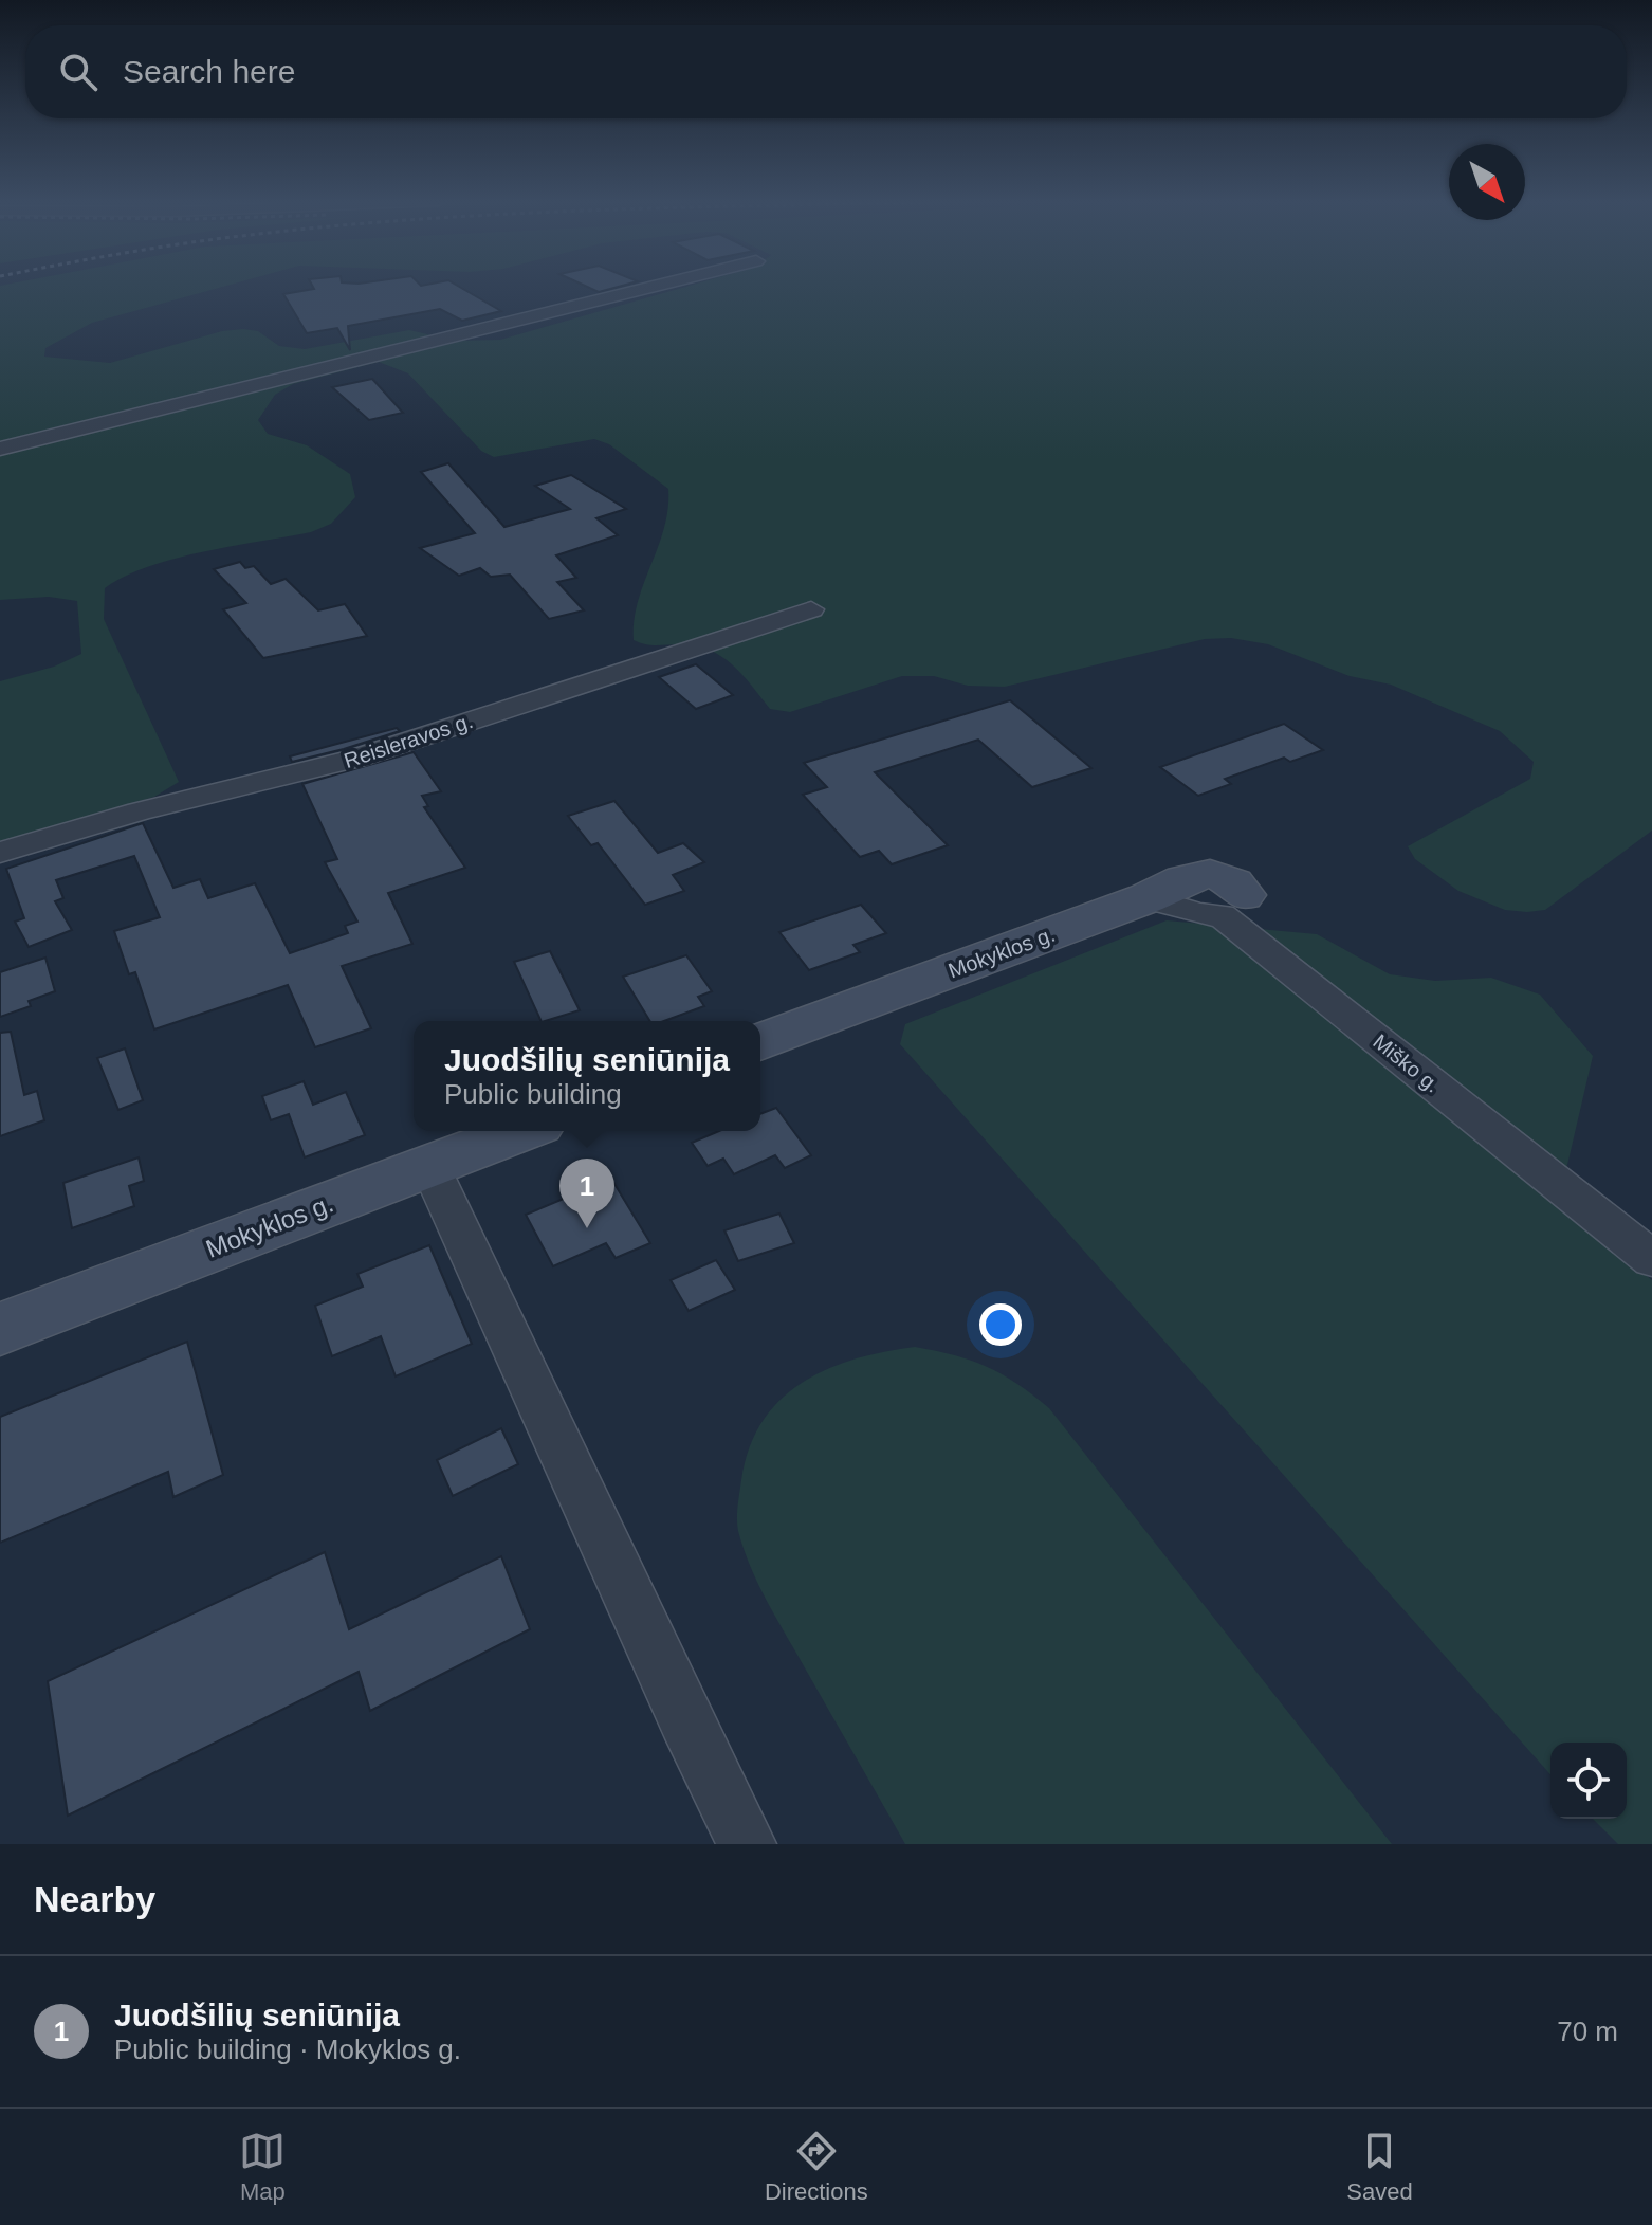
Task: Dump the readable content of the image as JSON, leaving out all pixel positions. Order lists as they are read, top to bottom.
{
  "streets": {
    "main road": ["Mokyklos g."],
    "street": ["Reisleravos g.", "Miško g."]
  },
  "crossings": [
    ["Mokyklos g.", "Miško g."]
  ],
  "north": "bottom right",
  "page": {
    "search": "Search here",
    "popup": ["Juodšilių seniūnija", "Public building"],
    "pins": "1",
    "heading": "Nearby",
    "list": [
      {
        "mark": "1",
        "name": "Juodšilių seniūnija",
        "note": "Public building · Mokyklos g.",
        "value": "70 m"
      }
    ],
    "nav": ["Map", "Directions", "Saved"]
  }
}
